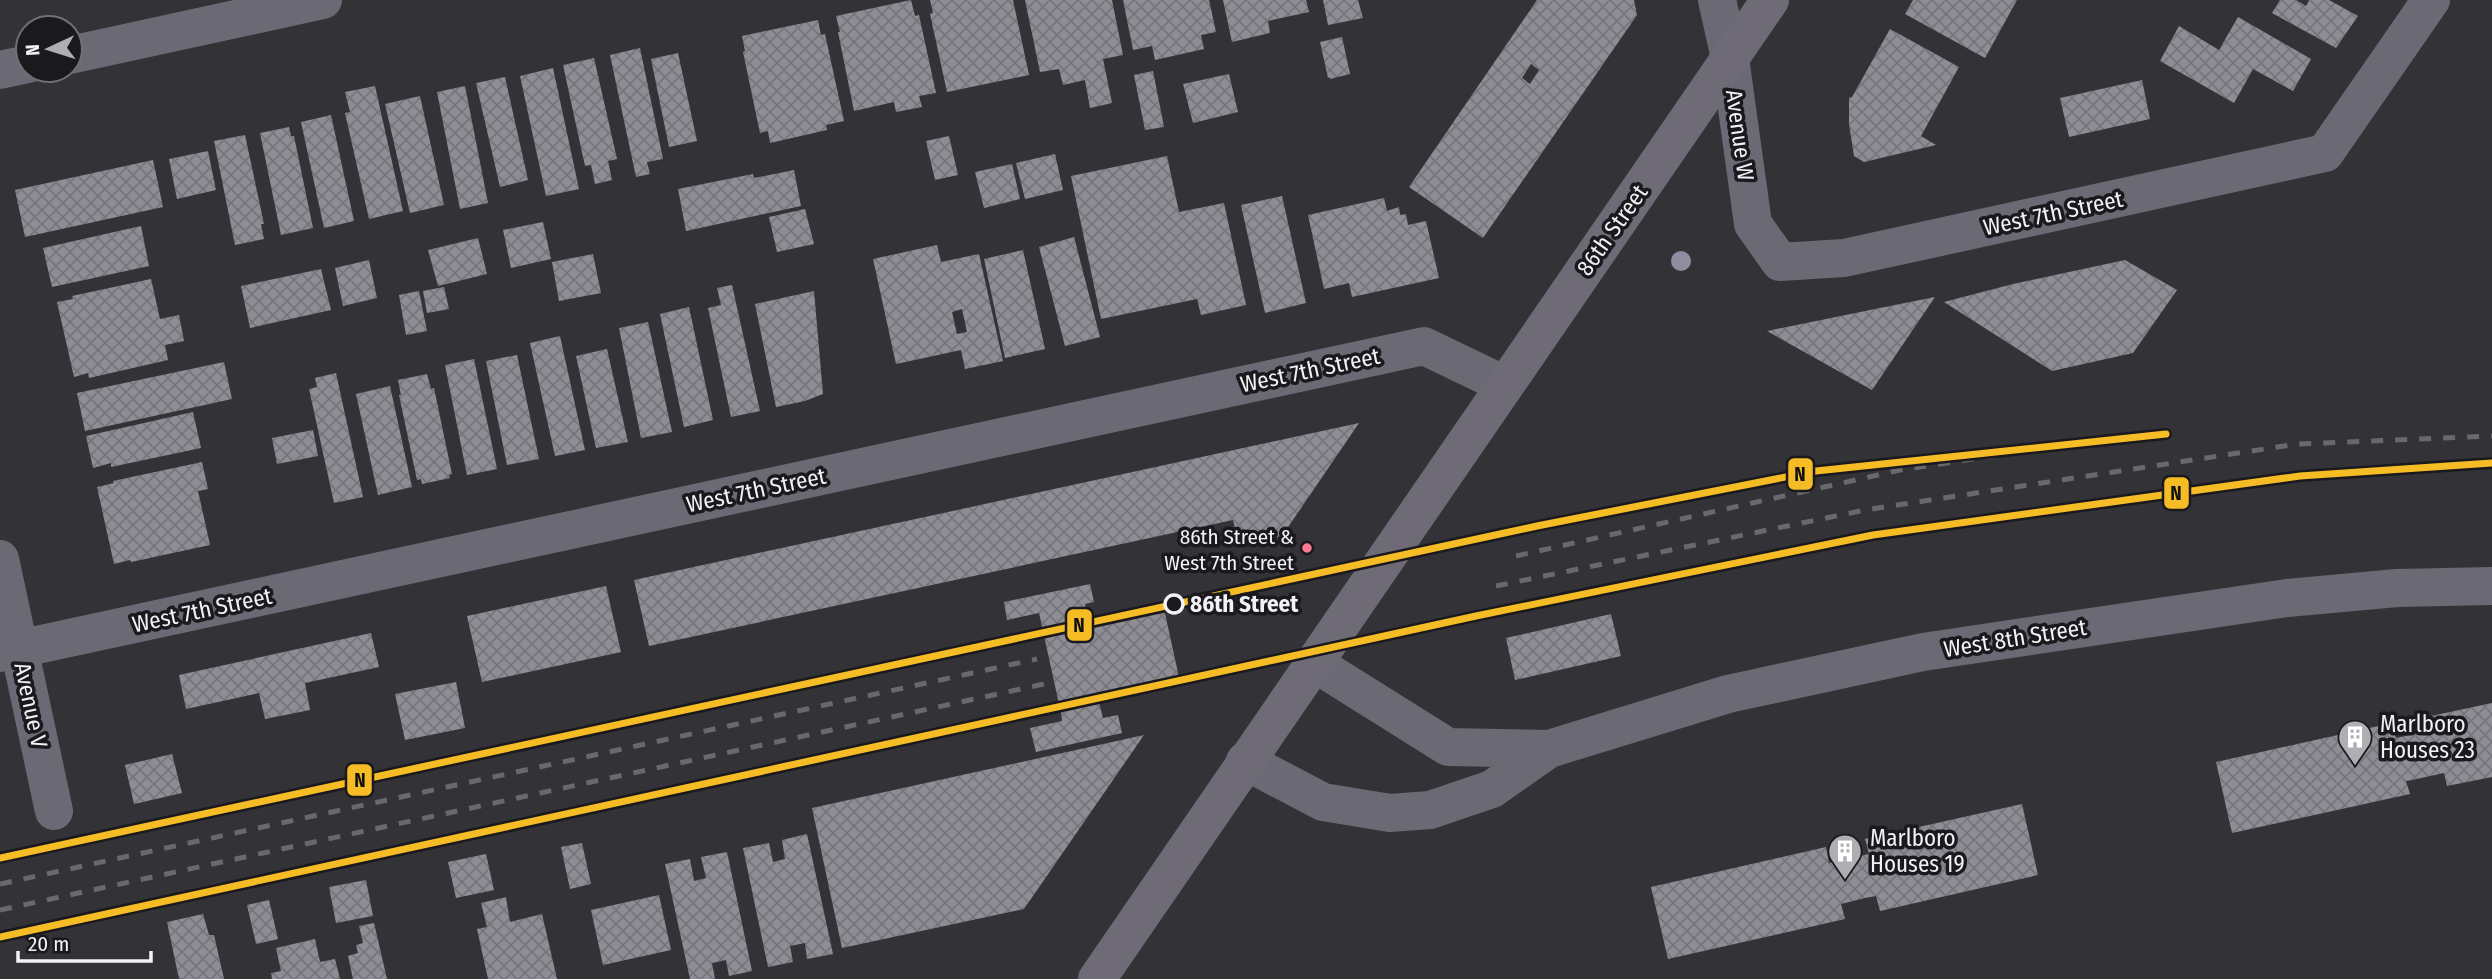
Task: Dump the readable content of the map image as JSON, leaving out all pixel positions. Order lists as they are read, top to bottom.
{
  "streets": {
    "main road": ["86th Street"],
    "street": [
      "Avenue W",
      "West 7th Street",
      "West 8th Street",
      "Avenue V"
    ]
  },
  "crossings": [
    ["Avenue W", "West 7th Street"],
    ["Avenue W", "86th Street"],
    ["West 7th Street", "86th Street"],
    ["West 7th Street", "Avenue V"],
    ["86th Street", "West 8th Street"]
  ],
  "places": {
    "other": ["86th Street & West 7th Street", "86th Street"],
    "building": ["Marlboro Houses 23", "Marlboro Houses 19"]
  },
  "lines": ["transit line N"],
  "scale_bar": "20 m",
  "north": "left"
}
